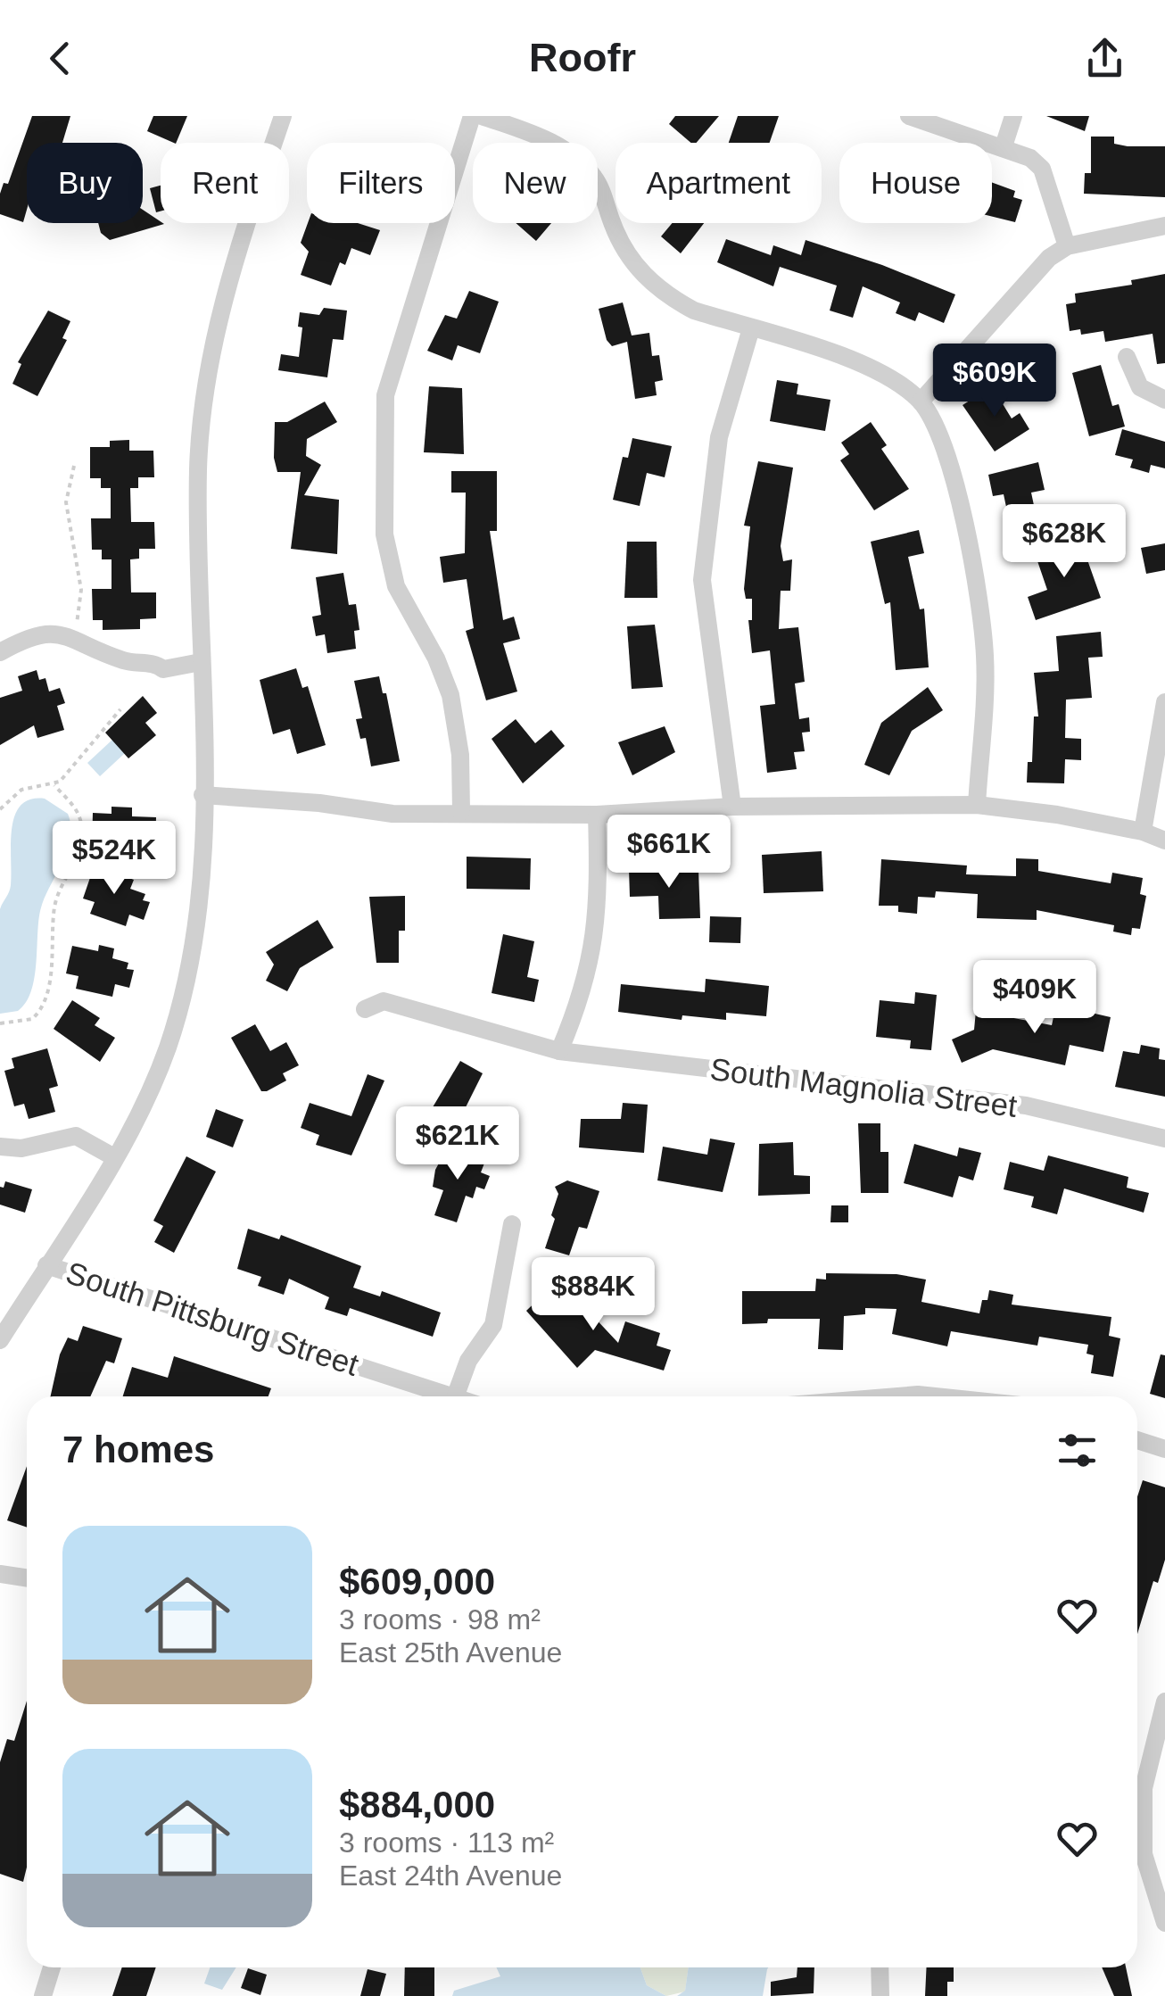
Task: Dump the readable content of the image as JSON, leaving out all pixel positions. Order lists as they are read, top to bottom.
{
  "streets": {
    "street": ["South Magnolia Street", "South Pittsburg Street"]
  },
  "page": {
    "header": "Roofr",
    "chip": [
      "Buy",
      "Rent",
      "Filters",
      "New",
      "Apartment",
      "House"
    ],
    "price": [
      "$609K",
      "$628K",
      "$661K",
      "$524K",
      "$409K",
      "$621K",
      "$884K"
    ],
    "heading": "7 homes",
    "list": [
      {
        "name": "$609,000",
        "note": "3 rooms · 98 m² · East 25th Avenue"
      },
      {
        "name": "$884,000",
        "note": "3 rooms · 113 m² · East 24th Avenue"
      }
    ]
  }
}
